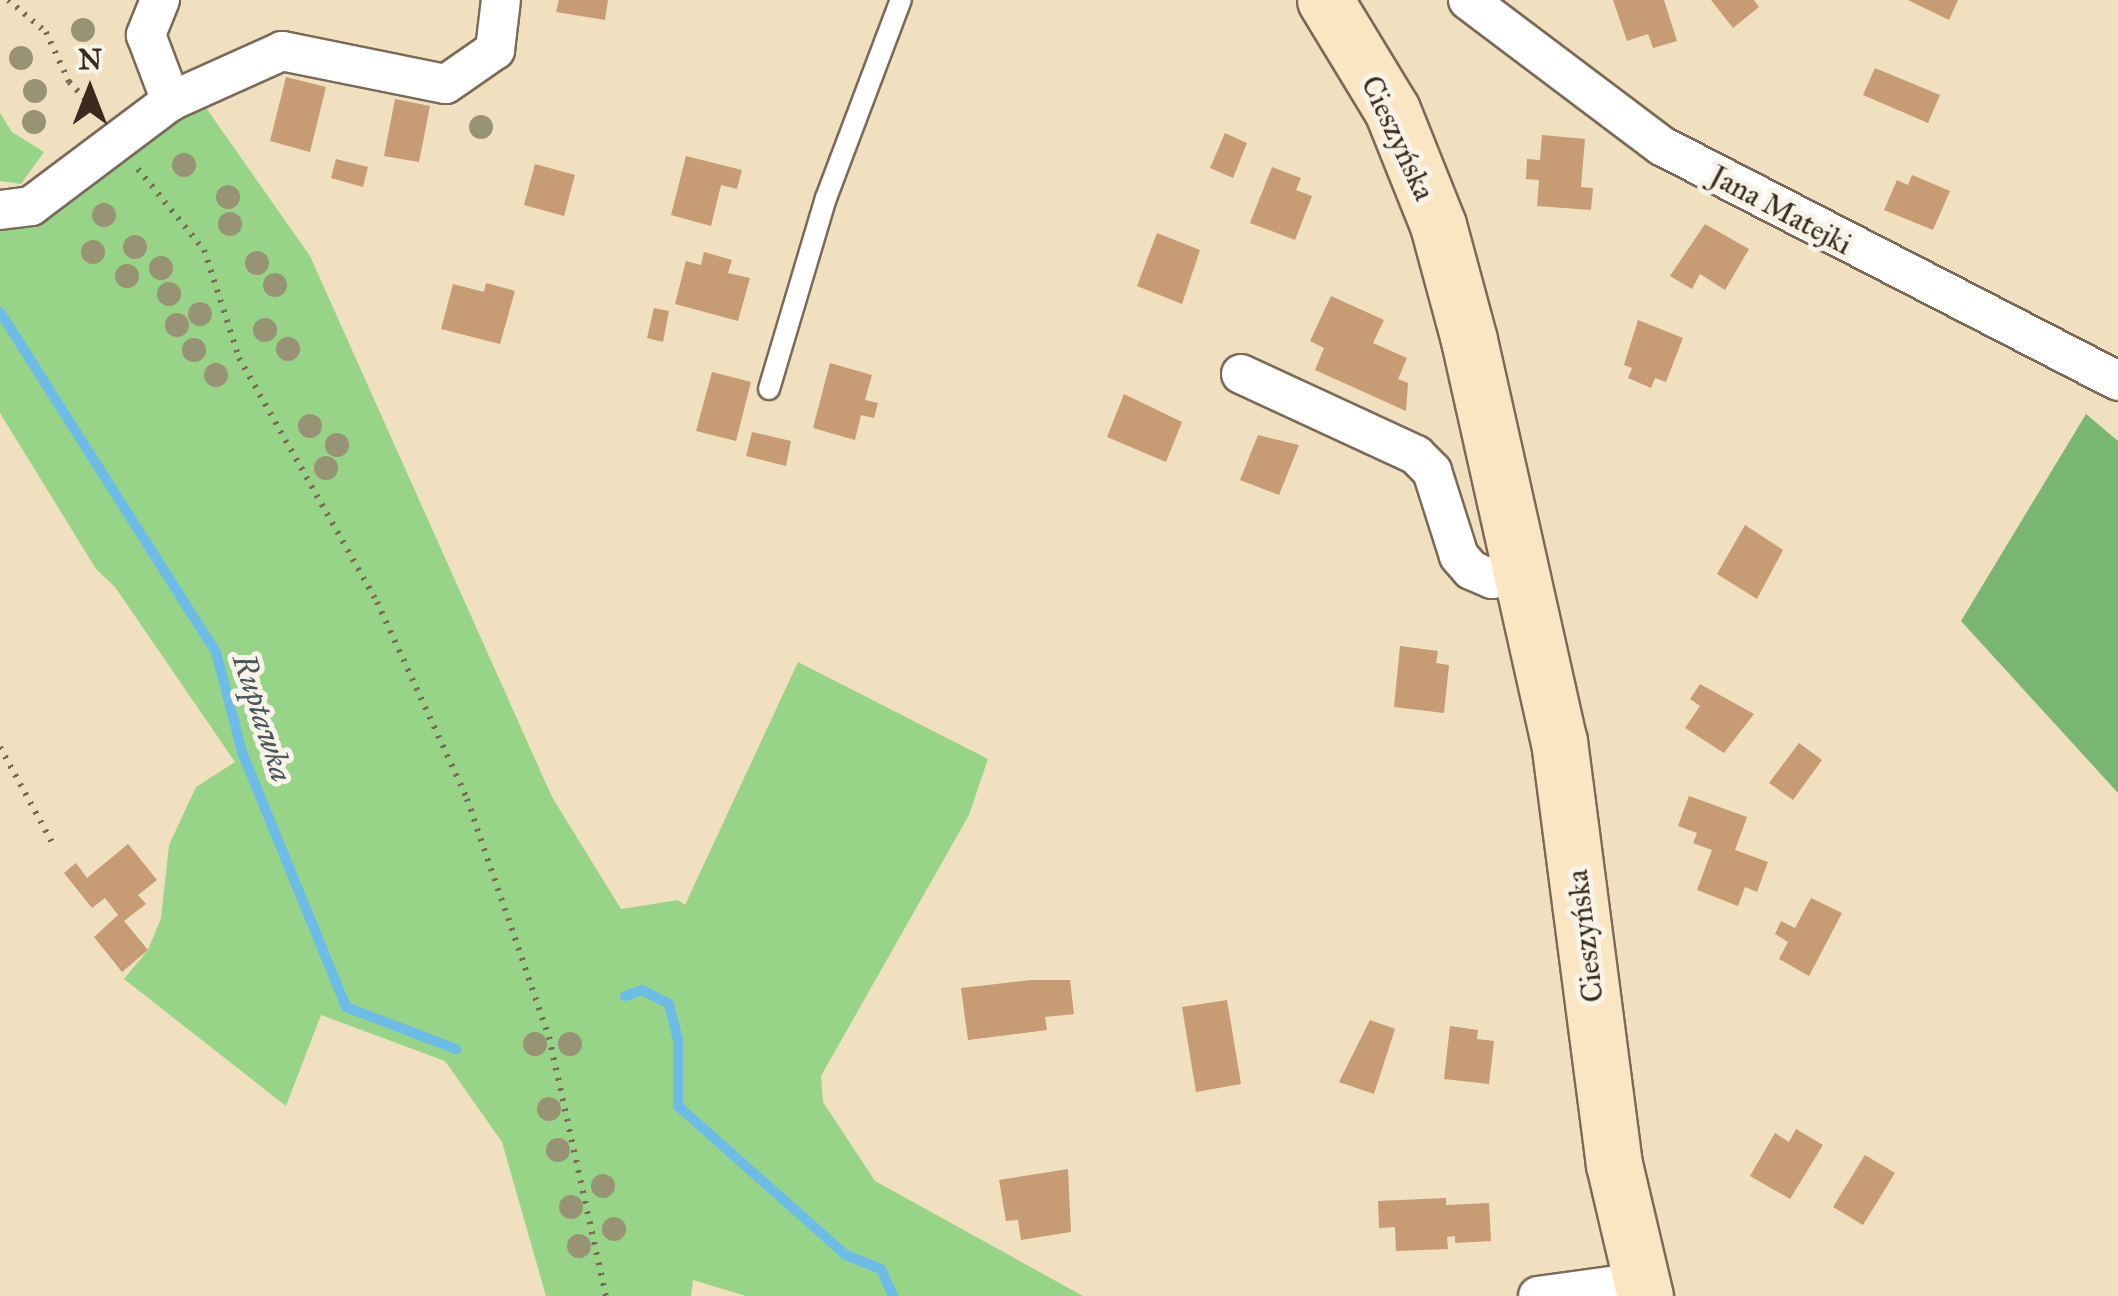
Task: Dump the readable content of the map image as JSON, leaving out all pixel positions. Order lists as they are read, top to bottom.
{
  "streets": {
    "main road": ["Cieszyńska"],
    "street": ["Jana Matejki"]
  },
  "water": ["Ruptawka"],
  "north": "top"
}
